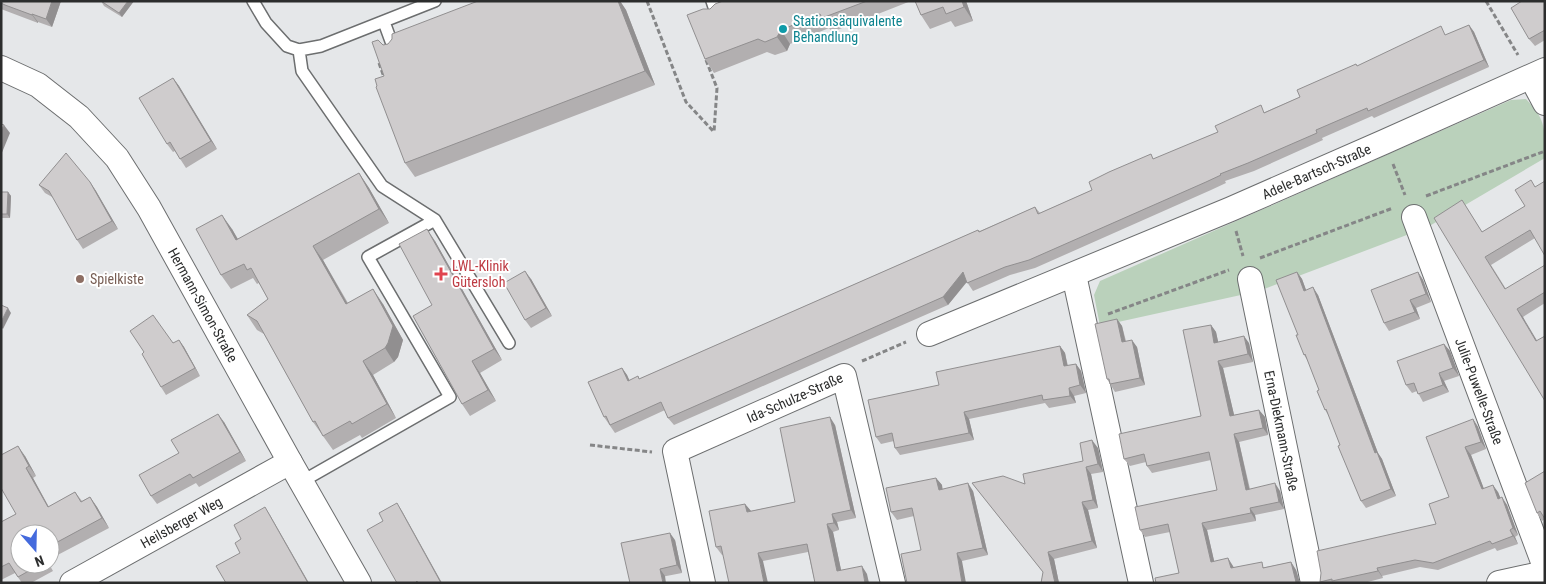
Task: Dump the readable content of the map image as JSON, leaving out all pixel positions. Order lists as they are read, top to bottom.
{
  "streets": {
    "street": [
      "Adele-Bartsch-Straße",
      "Hermann-Simon-Straße",
      "Julie-Puwelle-Straße",
      "Ida-Schulze-Straße",
      "Erna-Diekmann-Straße",
      "Heilsberger Weg"
    ]
  },
  "crossings": [
    ["Hermann-Simon-Straße", "Heilsberger Weg"]
  ],
  "places": {
    "other": ["Stationsäquivalente Behandlung", "Spielkiste"],
    "health": ["LWL-Klinik Gütersloh"]
  },
  "north": "bottom"
}
